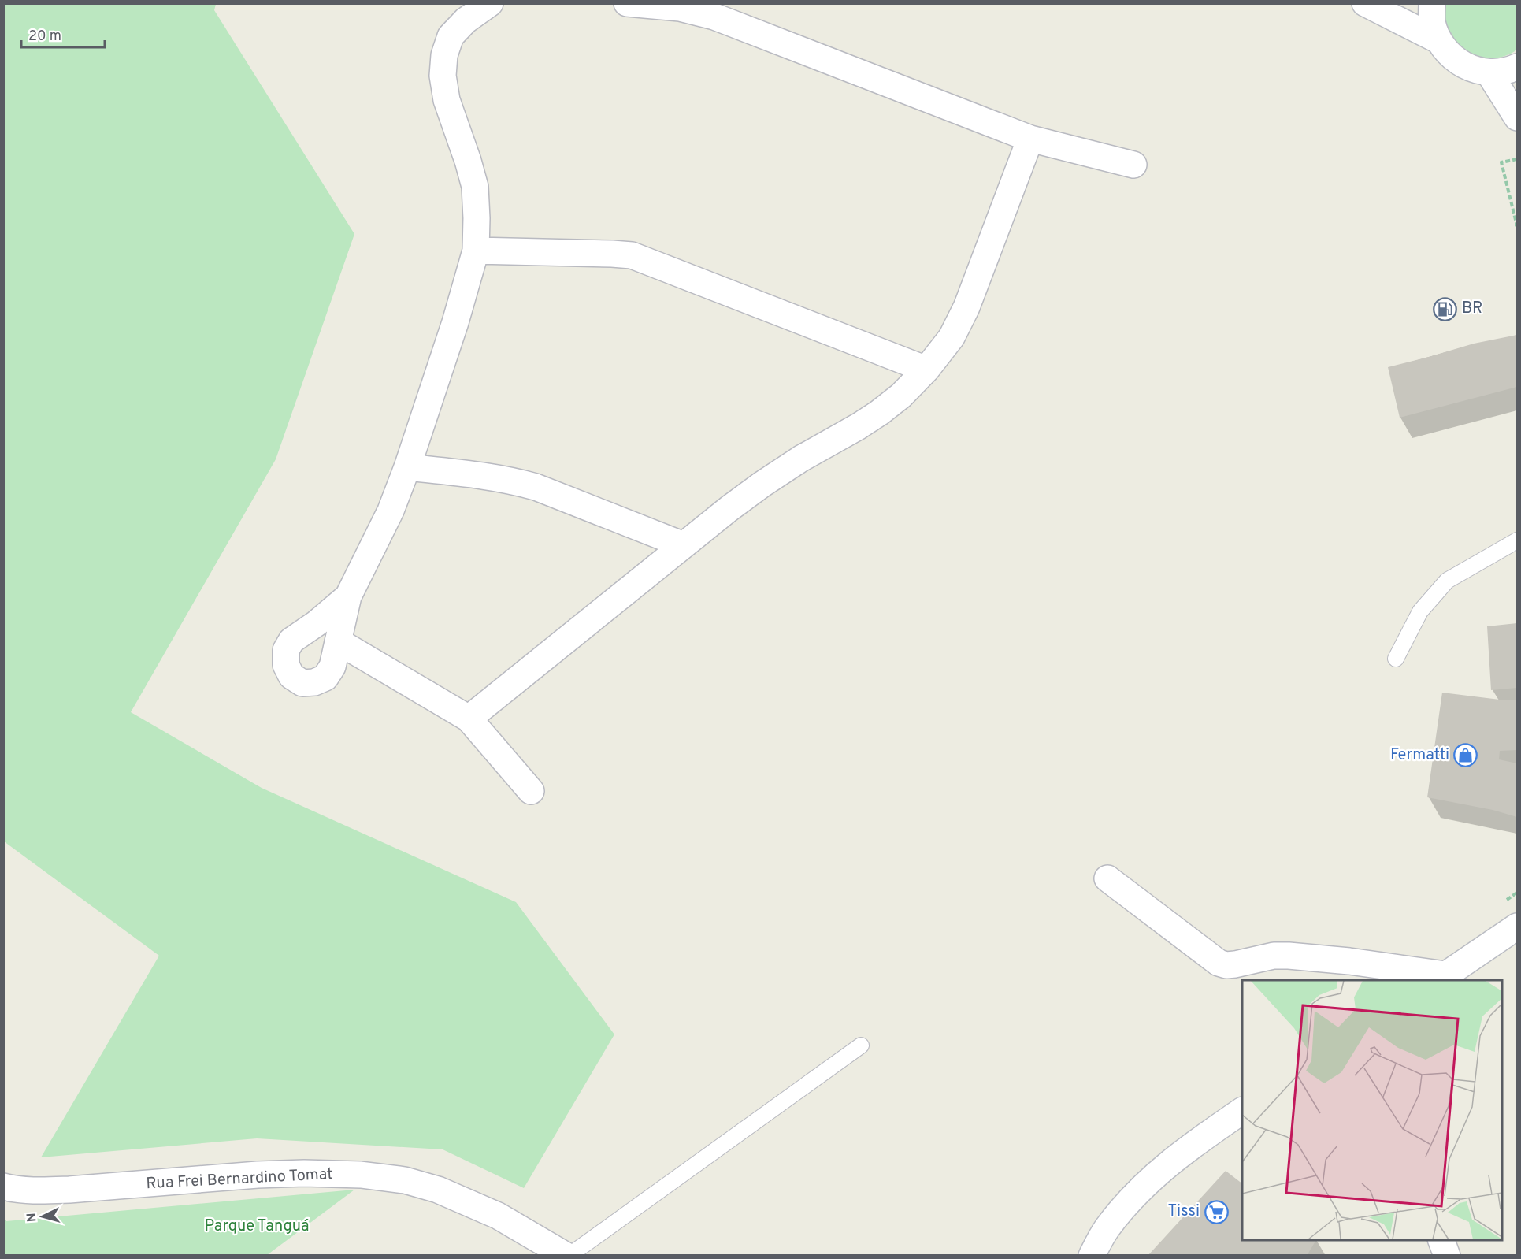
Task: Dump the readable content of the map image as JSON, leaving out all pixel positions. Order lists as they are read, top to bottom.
{
  "streets": {
    "street": ["Rua Frei Bernardino Tomat"]
  },
  "parks": ["Parque Tanguá"],
  "places": {
    "fuel station": ["BR"],
    "shop": ["Fermatti"],
    "supermarket": ["Tissi"]
  },
  "scale_bar": "20 m",
  "north": "left"
}
